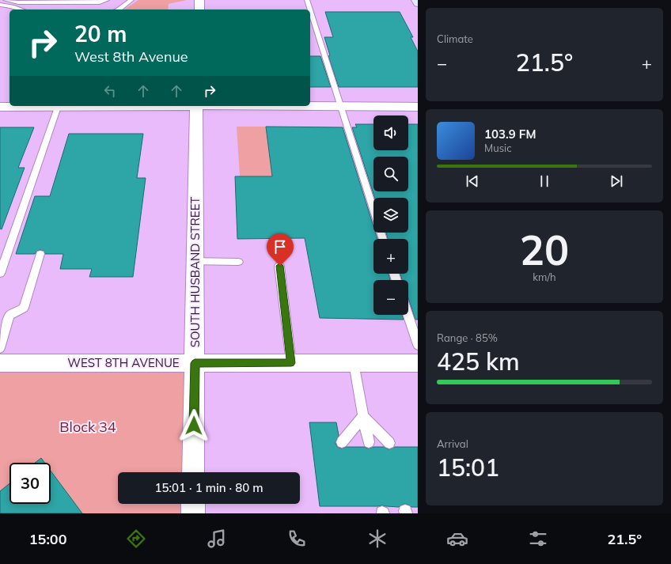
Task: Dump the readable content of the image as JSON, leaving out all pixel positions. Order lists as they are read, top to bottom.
{
  "streets": {
    "street": ["SOUTH HUSBAND STREET", "WEST 8TH AVENUE"]
  },
  "crossings": [
    ["SOUTH HUSBAND STREET", "WEST 8TH AVENUE"]
  ],
  "parks": ["Block 34"],
  "page": {
    "tile": [
      "Climate",
      ["20", "km/h"],
      ["Range · 85%", "425 km"],
      ["Arrival", "15:01"]
    ],
    "turn": ["20 m", "West 8th Avenue"],
    "heat": ["−", "21.5°", "+"],
    "map_buttons": ["+", "−"],
    "song": ["103.9 FM", "Music"],
    "limit": "30",
    "trip": "15:01 · 1 min · 80 m",
    "tabs": ["15:00", "21.5°"]
  }
}
